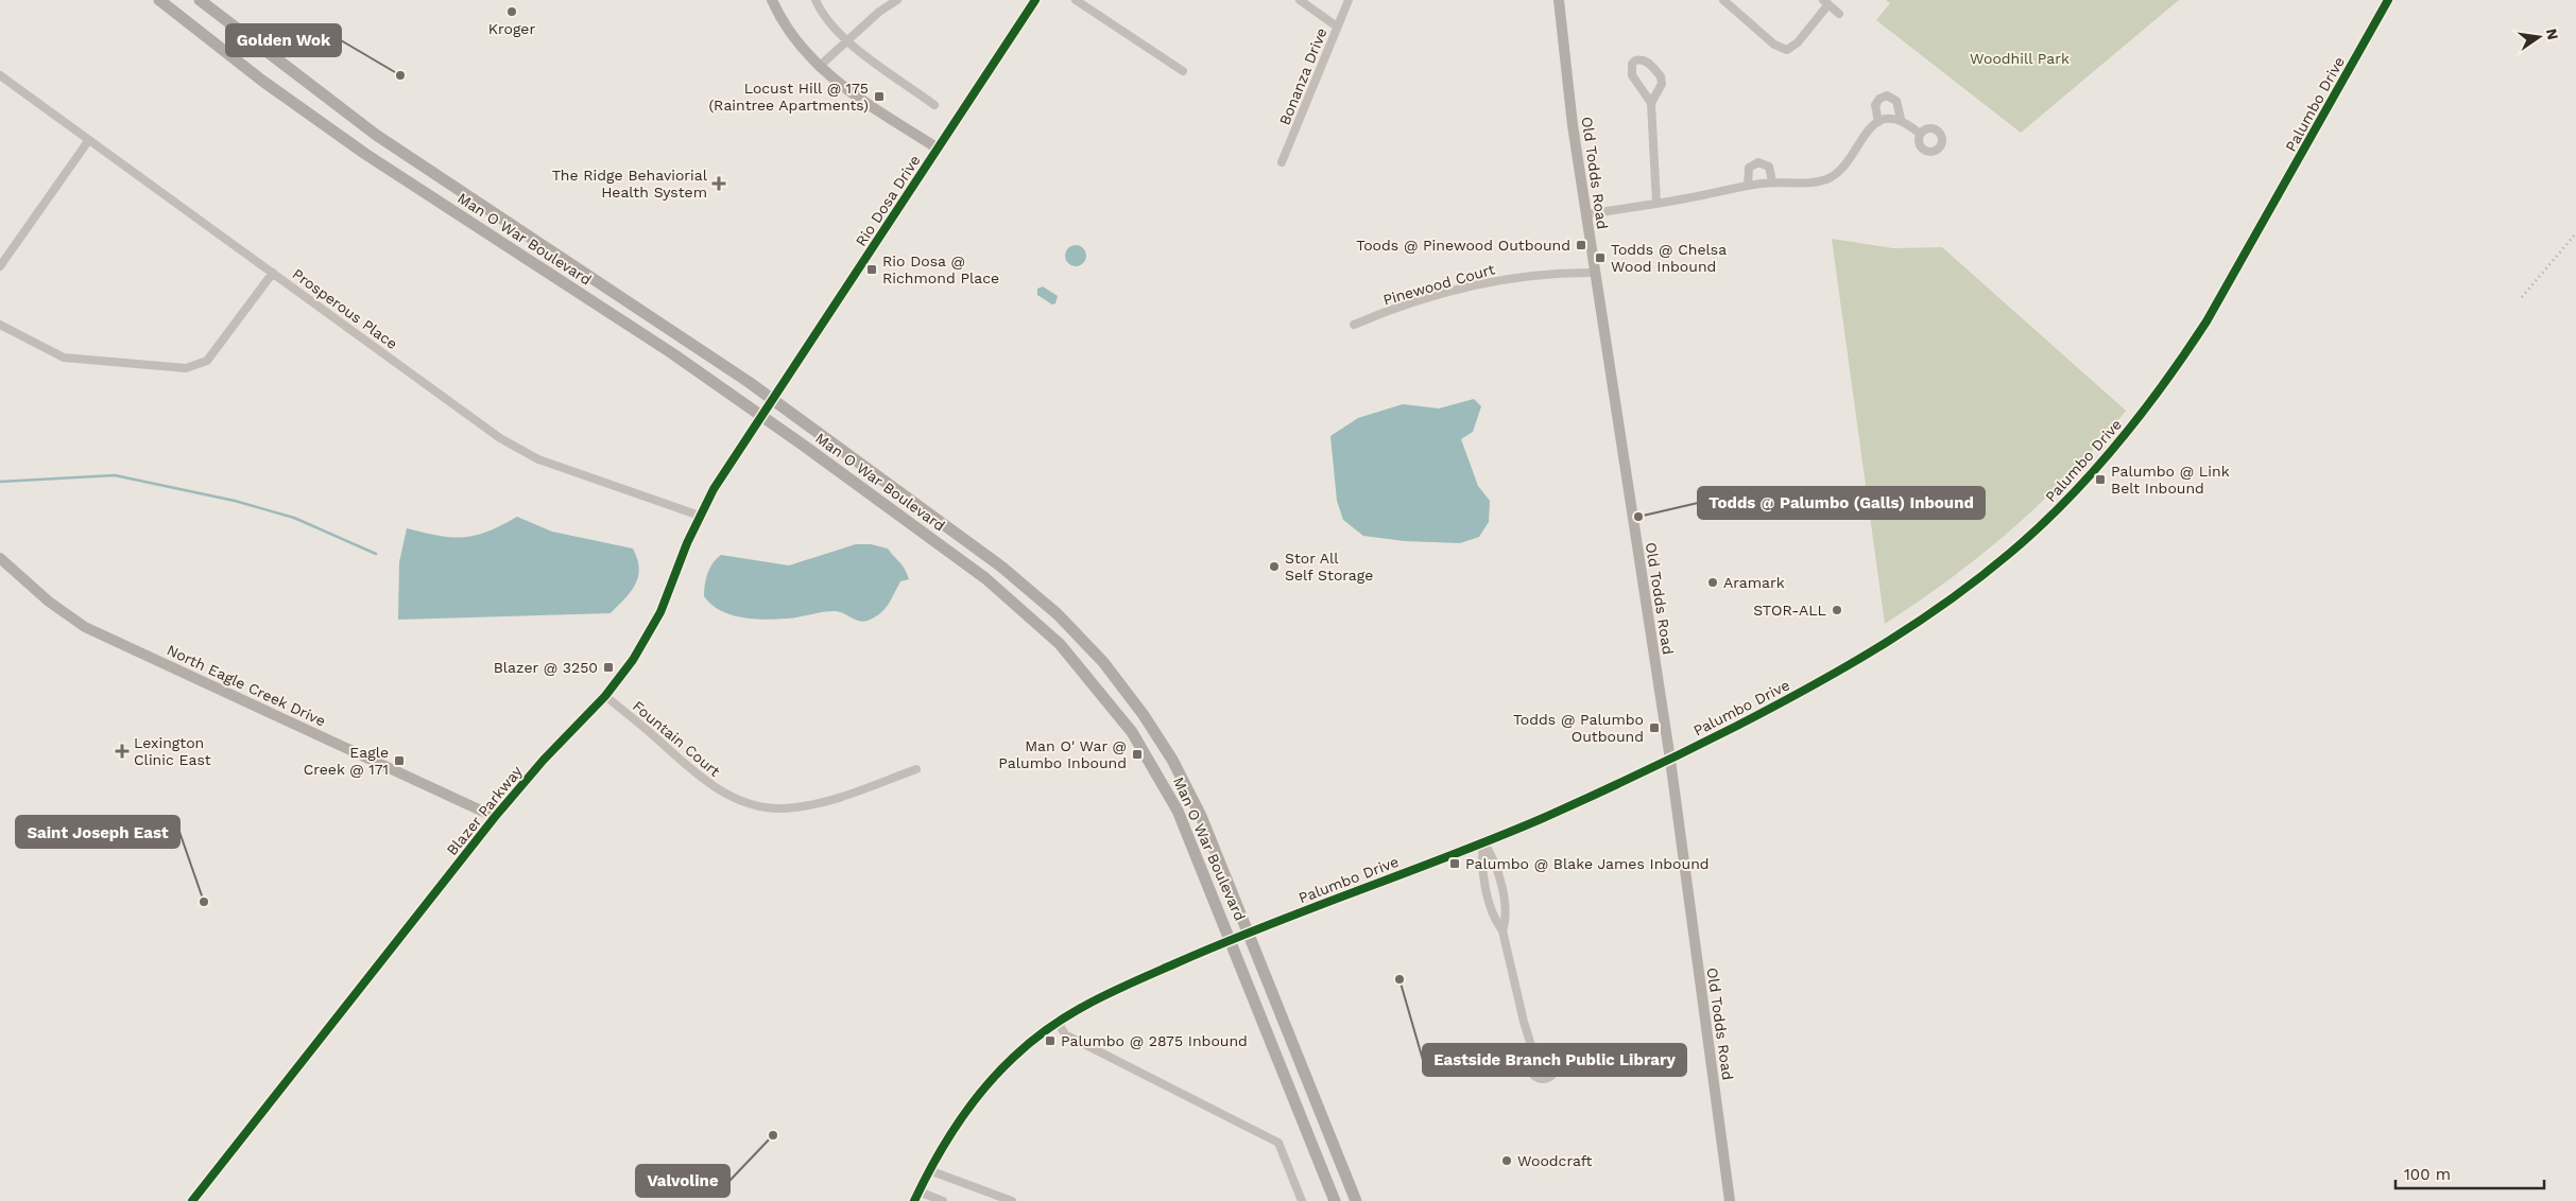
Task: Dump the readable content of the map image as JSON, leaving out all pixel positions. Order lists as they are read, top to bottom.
{
  "streets": {
    "main road": ["Man O War Boulevard"],
    "street": [
      "Bonanza Drive",
      "Palumbo Drive",
      "Old Todds Road",
      "Rio Dosa Drive",
      "Pinewood Court",
      "Prosperous Place",
      "North Eagle Creek Drive",
      "Fountain Court",
      "Blazer Parkway"
    ]
  },
  "crossings": [
    ["Palumbo Drive", "Old Todds Road"],
    ["Palumbo Drive", "Man O War Boulevard"],
    ["Old Todds Road", "Pinewood Court"],
    ["Rio Dosa Drive", "Man O War Boulevard"],
    ["Rio Dosa Drive", "Blazer Parkway"],
    ["Man O War Boulevard", "Blazer Parkway"],
    ["Prosperous Place", "Blazer Parkway"],
    ["North Eagle Creek Drive", "Blazer Parkway"],
    ["Fountain Court", "Blazer Parkway"]
  ],
  "parks": ["Woodhill Park"],
  "places": {
    "other": [
      "Kroger",
      "Golden Wok",
      "Todds @ Palumbo (Galls) Inbound",
      "Stor All Self Storage",
      "Aramark",
      "STOR-ALL",
      "Saint Joseph East",
      "Eastside Branch Public Library",
      "Valvoline",
      "Woodcraft"
    ],
    "transit": [
      "Locust Hill @ 175 (Raintree Apartments)",
      "Toods @ Pinewood Outbound",
      "Todds @ Chelsa Wood Inbound",
      "Rio Dosa @ Richmond Place",
      "Palumbo @ Link Belt Inbound",
      "Blazer @ 3250",
      "Todds @ Palumbo Outbound",
      "Man O' War @ Palumbo Inbound",
      "Eagle Creek @ 171",
      "Palumbo @ Blake James Inbound",
      "Palumbo @ 2875 Inbound"
    ],
    "health": ["The Ridge Behaviorial Health System", "Lexington Clinic East"]
  },
  "scale_bar": "100 m",
  "north": "right"
}
